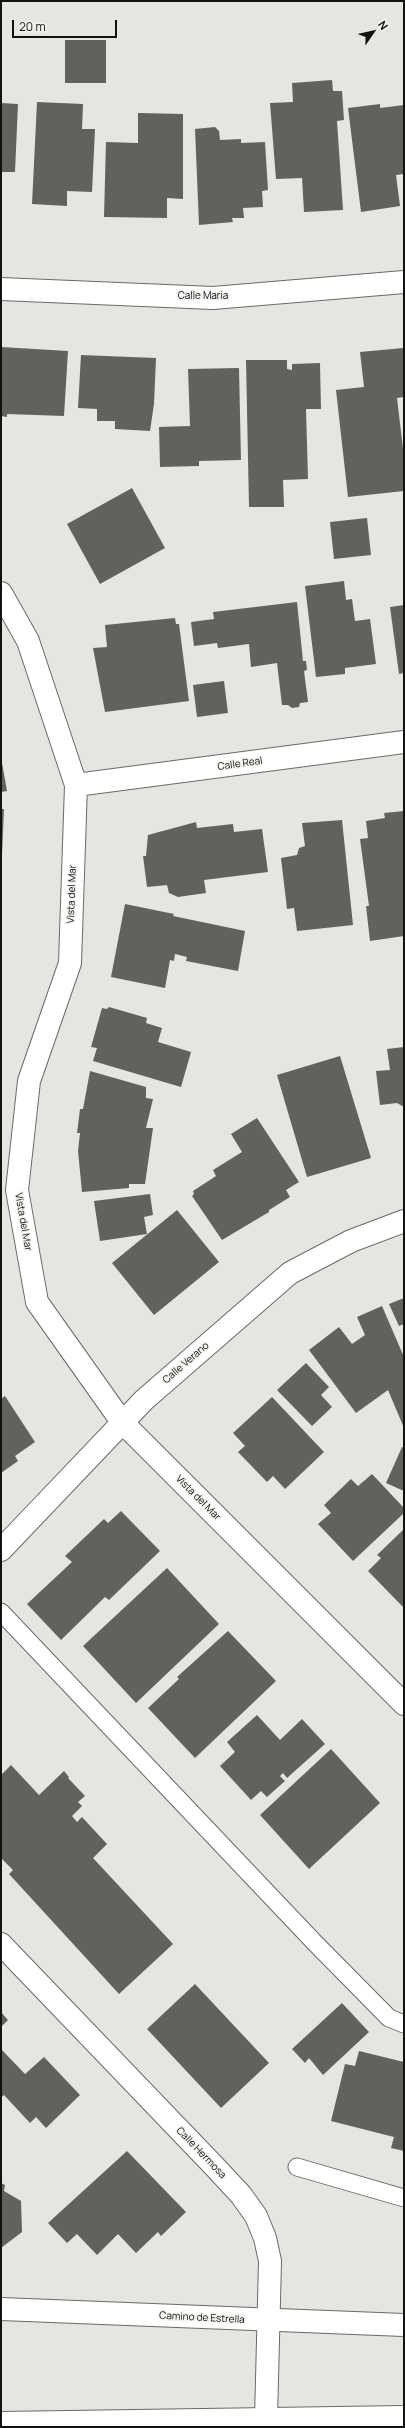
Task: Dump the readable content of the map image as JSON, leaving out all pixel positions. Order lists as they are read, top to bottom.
{
  "streets": {
    "street": [
      "Calle Maria",
      "Calle Real",
      "Vista del Mar",
      "Calle Verano",
      "Calle Hermosa",
      "Camino de Estrella"
    ]
  },
  "crossings": [
    ["Calle Real", "Vista del Mar"],
    ["Vista del Mar", "Calle Verano"],
    ["Calle Hermosa", "Camino de Estrella"]
  ],
  "scale_bar": "20 m",
  "north": "top right"
}
